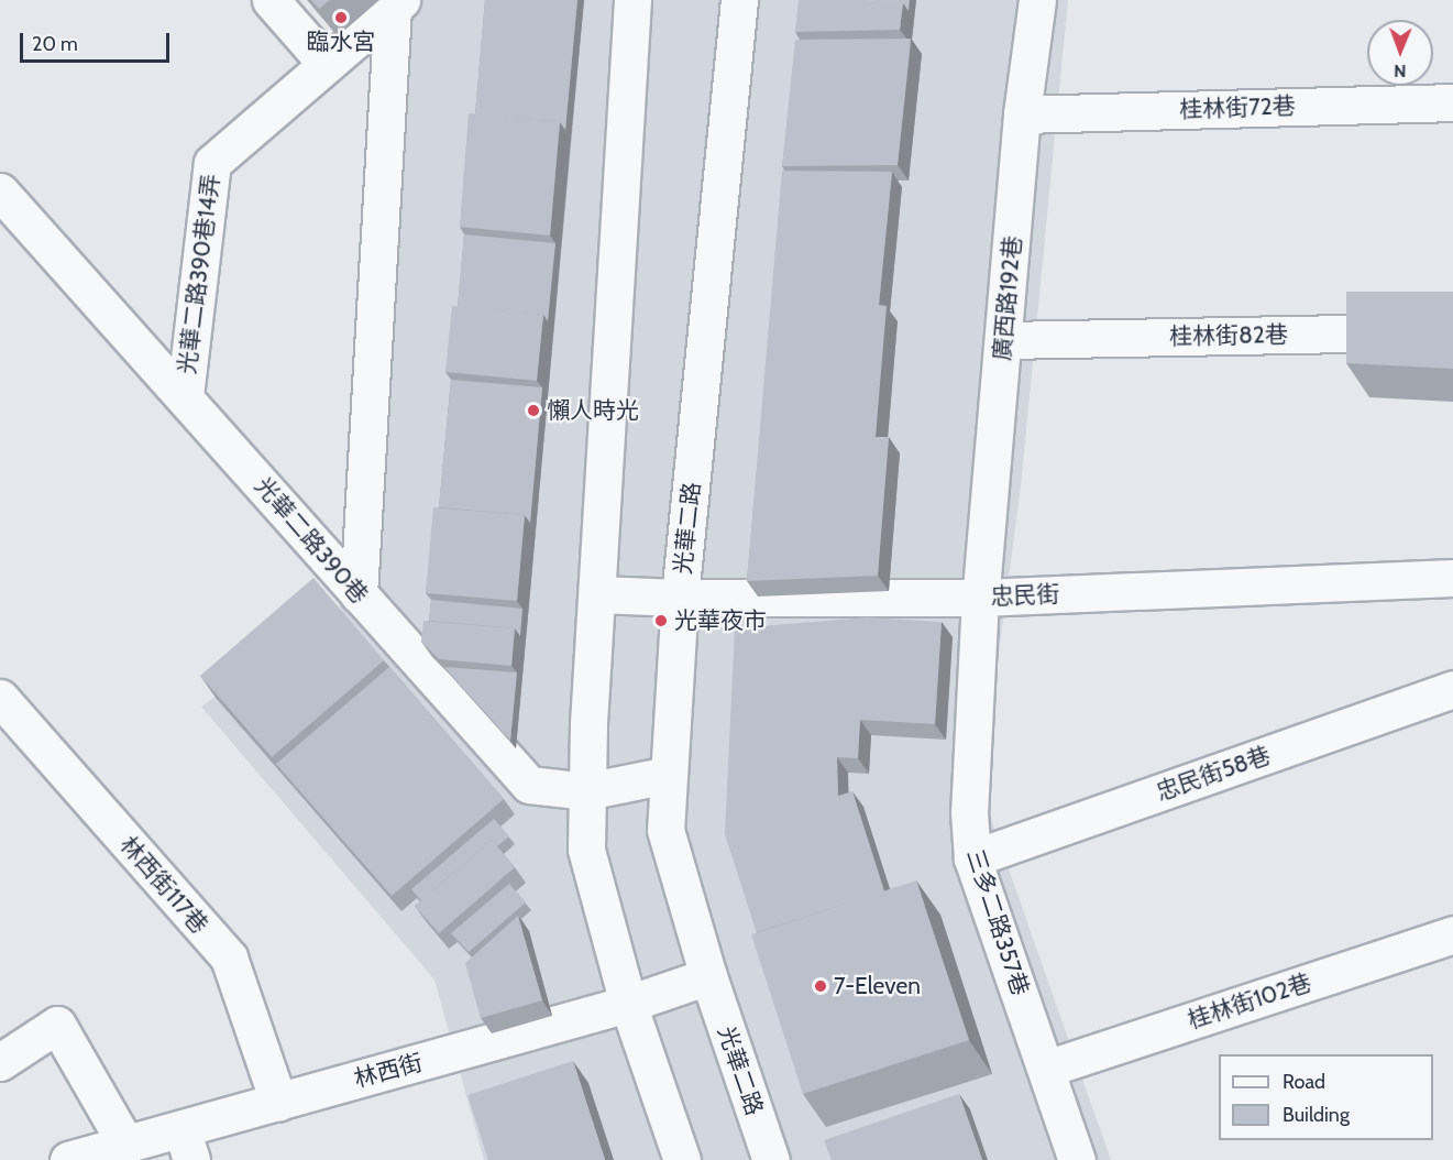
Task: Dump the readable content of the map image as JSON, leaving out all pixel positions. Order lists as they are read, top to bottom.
{
  "streets": {
    "street": [
      "桂林街72巷",
      "光華二路390巷14弄",
      "廣西路192巷",
      "桂林街82巷",
      "光華二路",
      "光華二路390巷",
      "忠民街",
      "忠民街58巷",
      "林西街117巷",
      "三多二路357巷",
      "桂林街102巷",
      "林西街"
    ]
  },
  "crossings": [
    ["桂林街72巷", "廣西路192巷"],
    ["光華二路390巷14弄", "光華二路390巷"],
    ["廣西路192巷", "桂林街82巷"],
    ["廣西路192巷", "忠民街"],
    ["廣西路192巷", "三多二路357巷"],
    ["光華二路", "光華二路390巷"],
    ["光華二路", "忠民街"],
    ["光華二路", "林西街"],
    ["忠民街", "三多二路357巷"],
    ["忠民街58巷", "三多二路357巷"],
    ["林西街117巷", "林西街"],
    ["三多二路357巷", "桂林街102巷"]
  ],
  "places": [
    "臨水宮",
    "懶人時光",
    "光華夜市",
    "7-Eleven"
  ],
  "legend": ["Road", "Building"],
  "scale_bar": "20 m",
  "north": "bottom"
}
